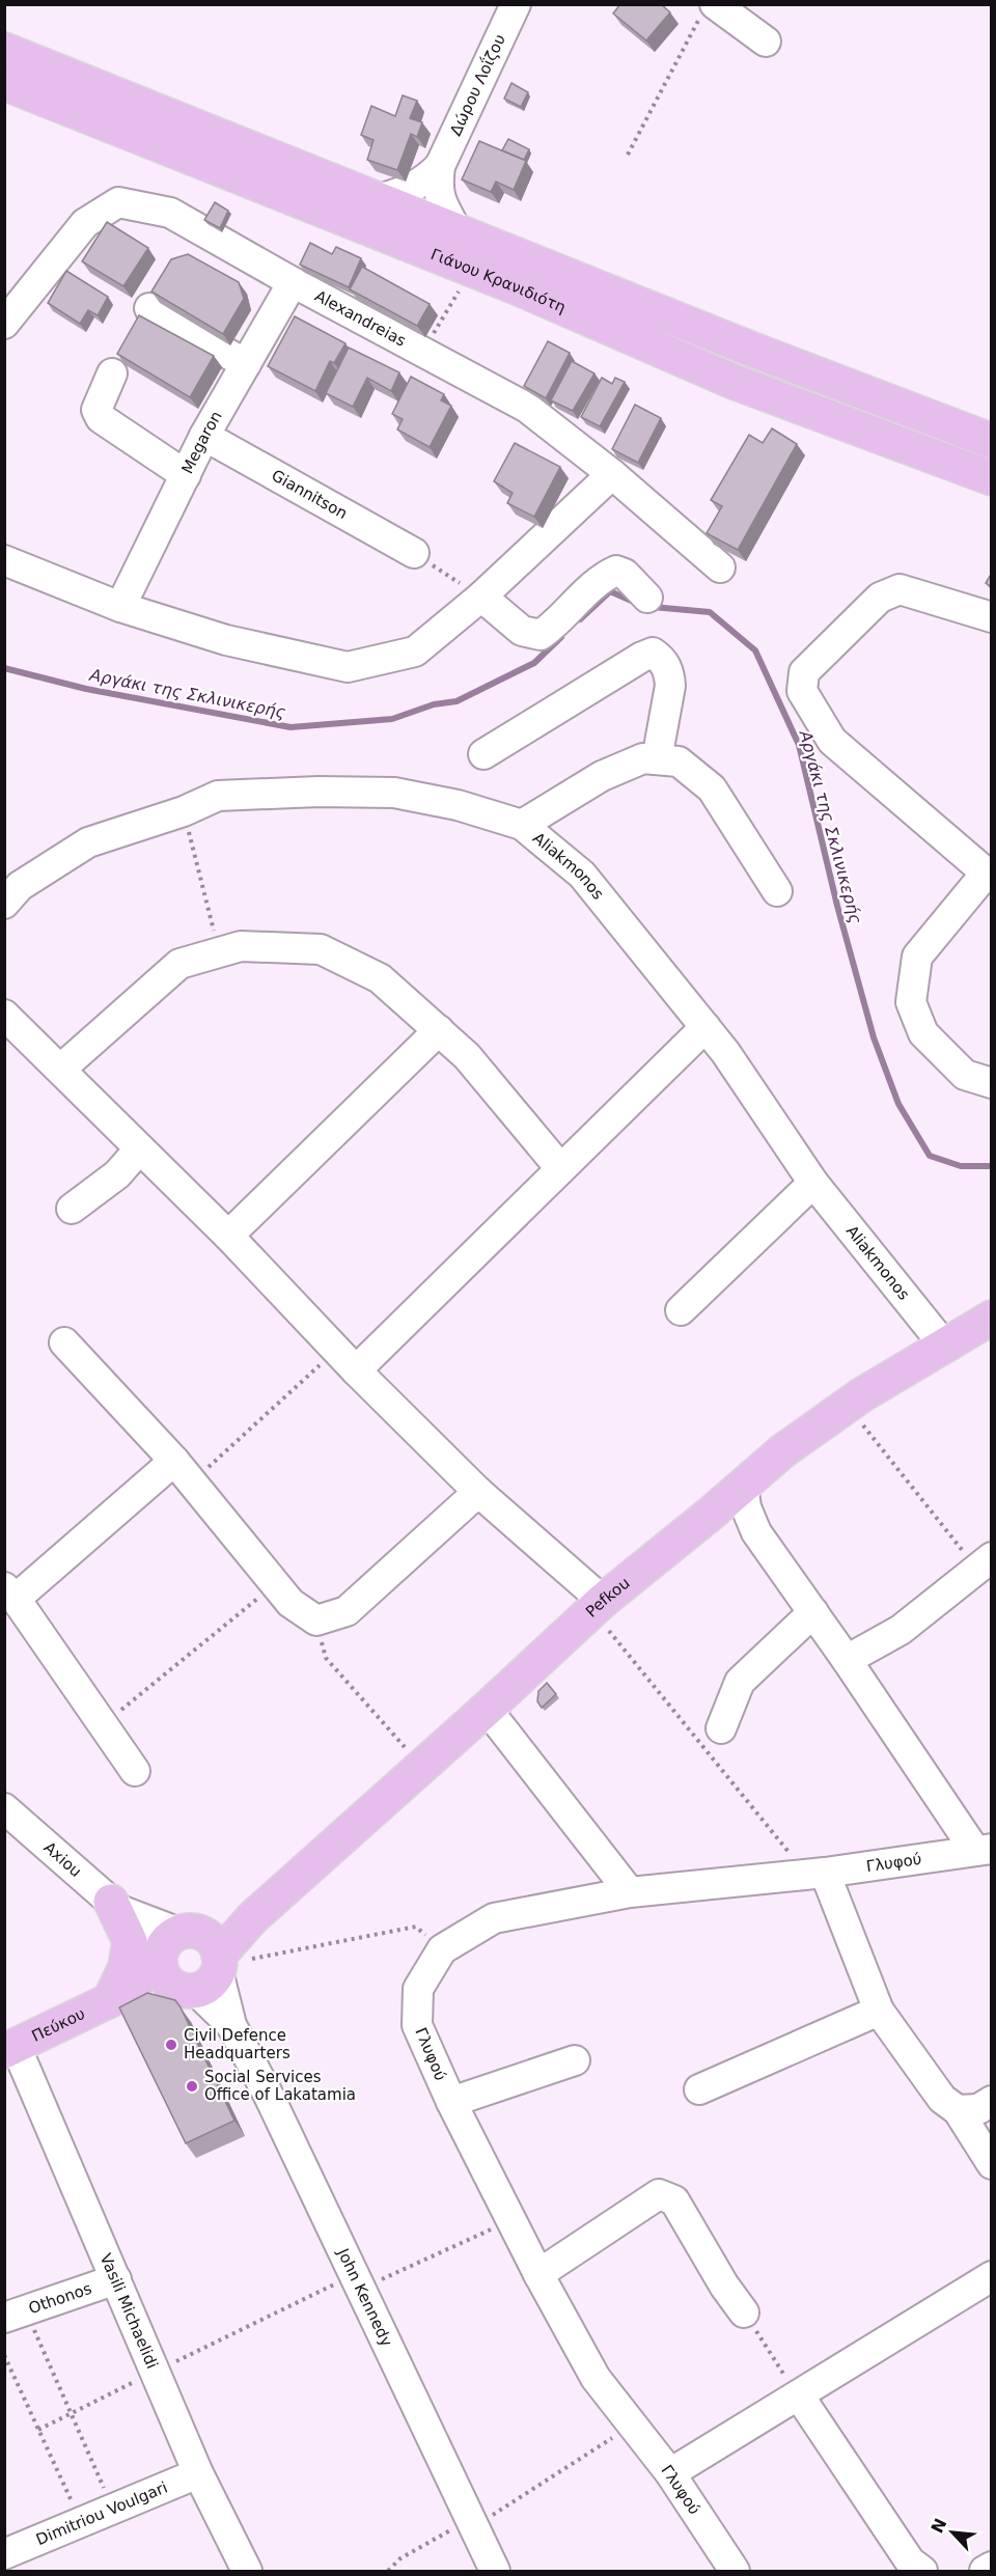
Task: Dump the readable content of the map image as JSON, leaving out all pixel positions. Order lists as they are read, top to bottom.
{
  "streets": {
    "main road": ["Γιάνου Κρανιδιότη", "Pefkou", "Πεύκου"],
    "street": [
      "Δώρου Λοΐζου",
      "Alexandreias",
      "Megaron",
      "Giannitson",
      "Aliakmonos",
      "Axiou",
      "Γλυφού",
      "John Kennedy",
      "Othonos",
      "Vasili Michaelidi",
      "Dimitriou Voulgari"
    ]
  },
  "crossings": [
    ["Δώρου Λοΐζου", "Γιάνου Κρανιδιότη"],
    ["Alexandreias", "Megaron"],
    ["Megaron", "Giannitson"],
    ["Aliakmonos", "Pefkou"],
    ["Pefkou", "Axiou"],
    ["Pefkou", "Πεύκου"],
    ["Pefkou", "John Kennedy"],
    ["Axiou", "John Kennedy"],
    ["Πεύκου", "Vasili Michaelidi"],
    ["Othonos", "Vasili Michaelidi"],
    ["Vasili Michaelidi", "Dimitriou Voulgari"]
  ],
  "water": ["Αργάκι της Σκλινικερής"],
  "places": ["Civil Defence Headquarters", "Social Services Office of Lakatamia"],
  "north": "top left"
}
